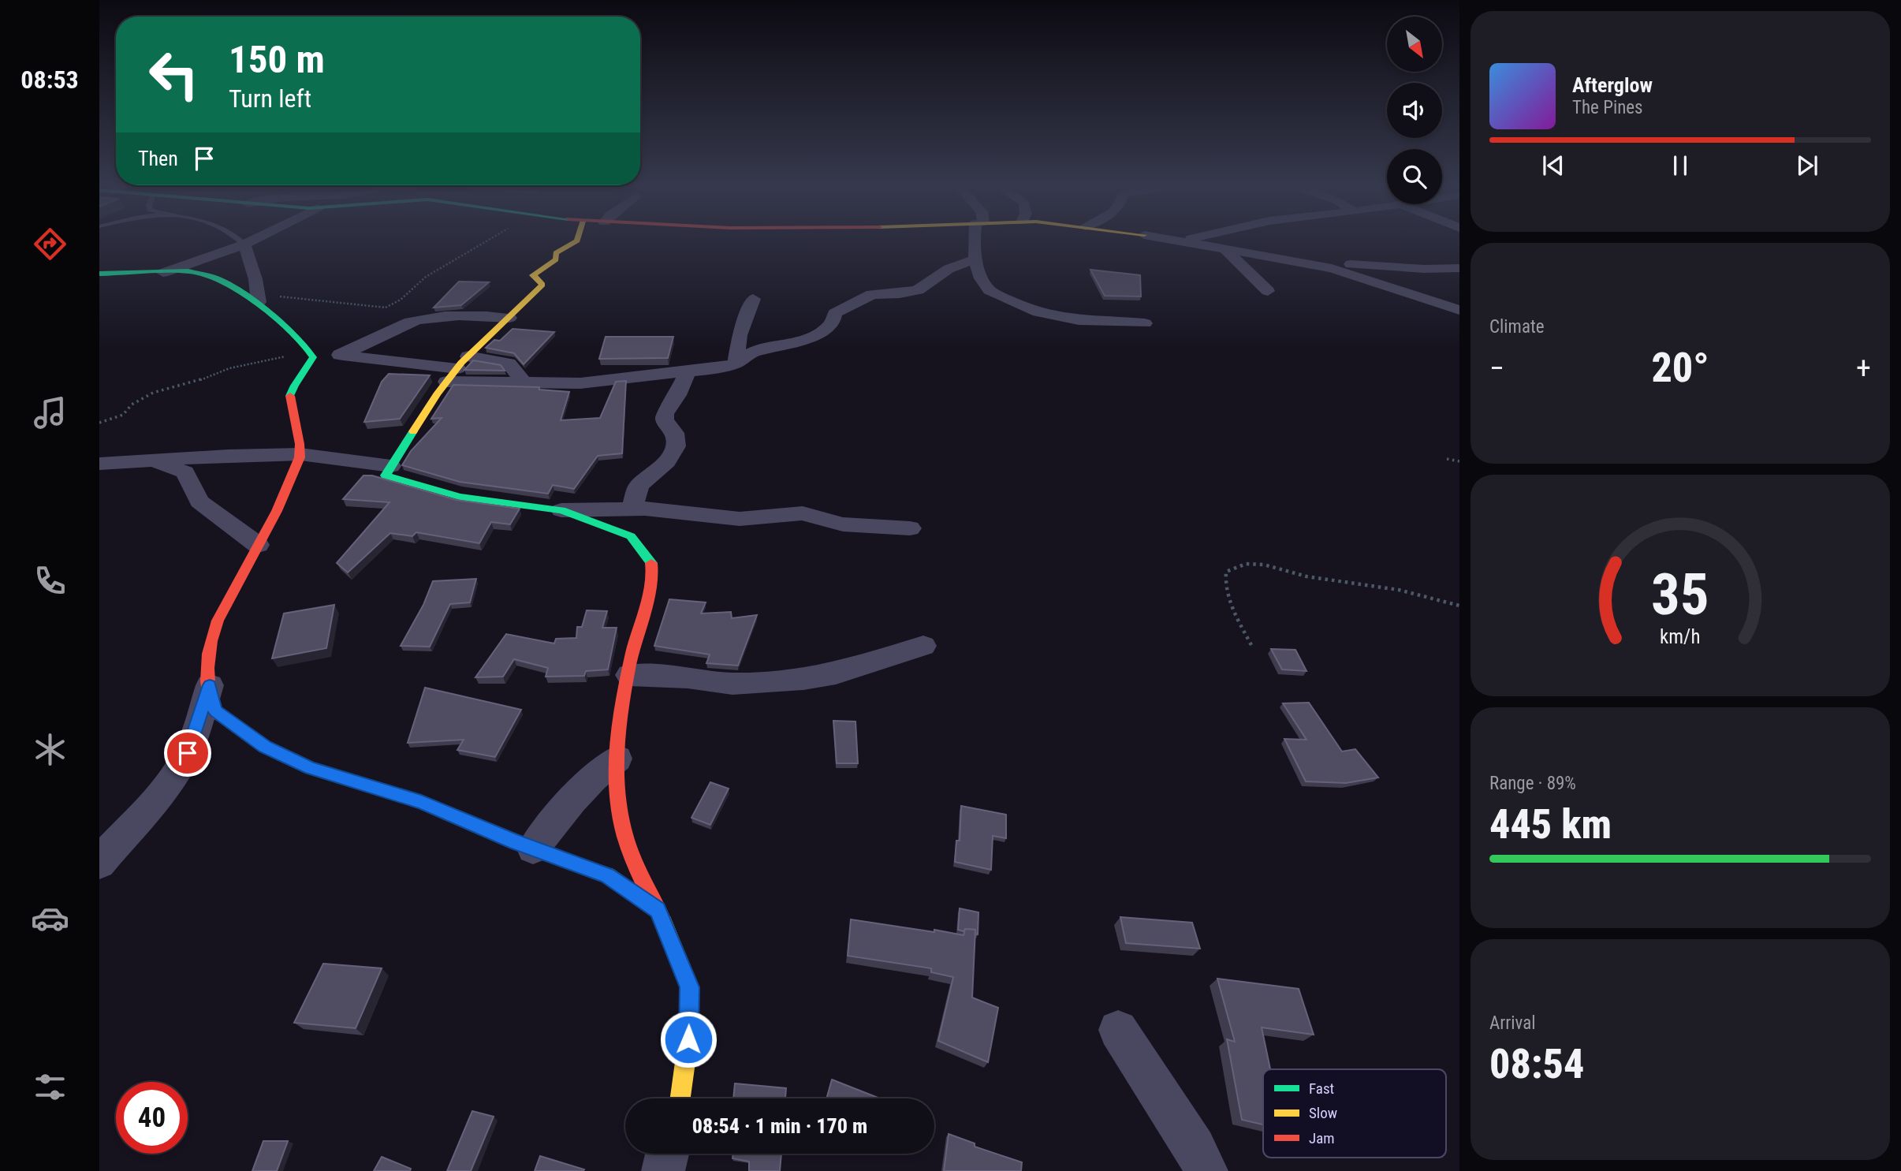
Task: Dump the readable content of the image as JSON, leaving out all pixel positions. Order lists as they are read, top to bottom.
{
  "legend": ["Fast", "Slow", "Jam"],
  "north": "bottom right",
  "page": {
    "tabs": "08:53",
    "turn": ["150 m", "Turn left"],
    "song": ["Afterglow", "The Pines"],
    "then": "Then",
    "tile": [
      "Climate",
      ["Range · 89%", "445 km"],
      ["Arrival", "08:54"]
    ],
    "heat": ["−", "20°", "+"],
    "limit": "40",
    "trip": "08:54 · 1 min · 170 m",
    "gauge": ["35", "km/h"]
  }
}
